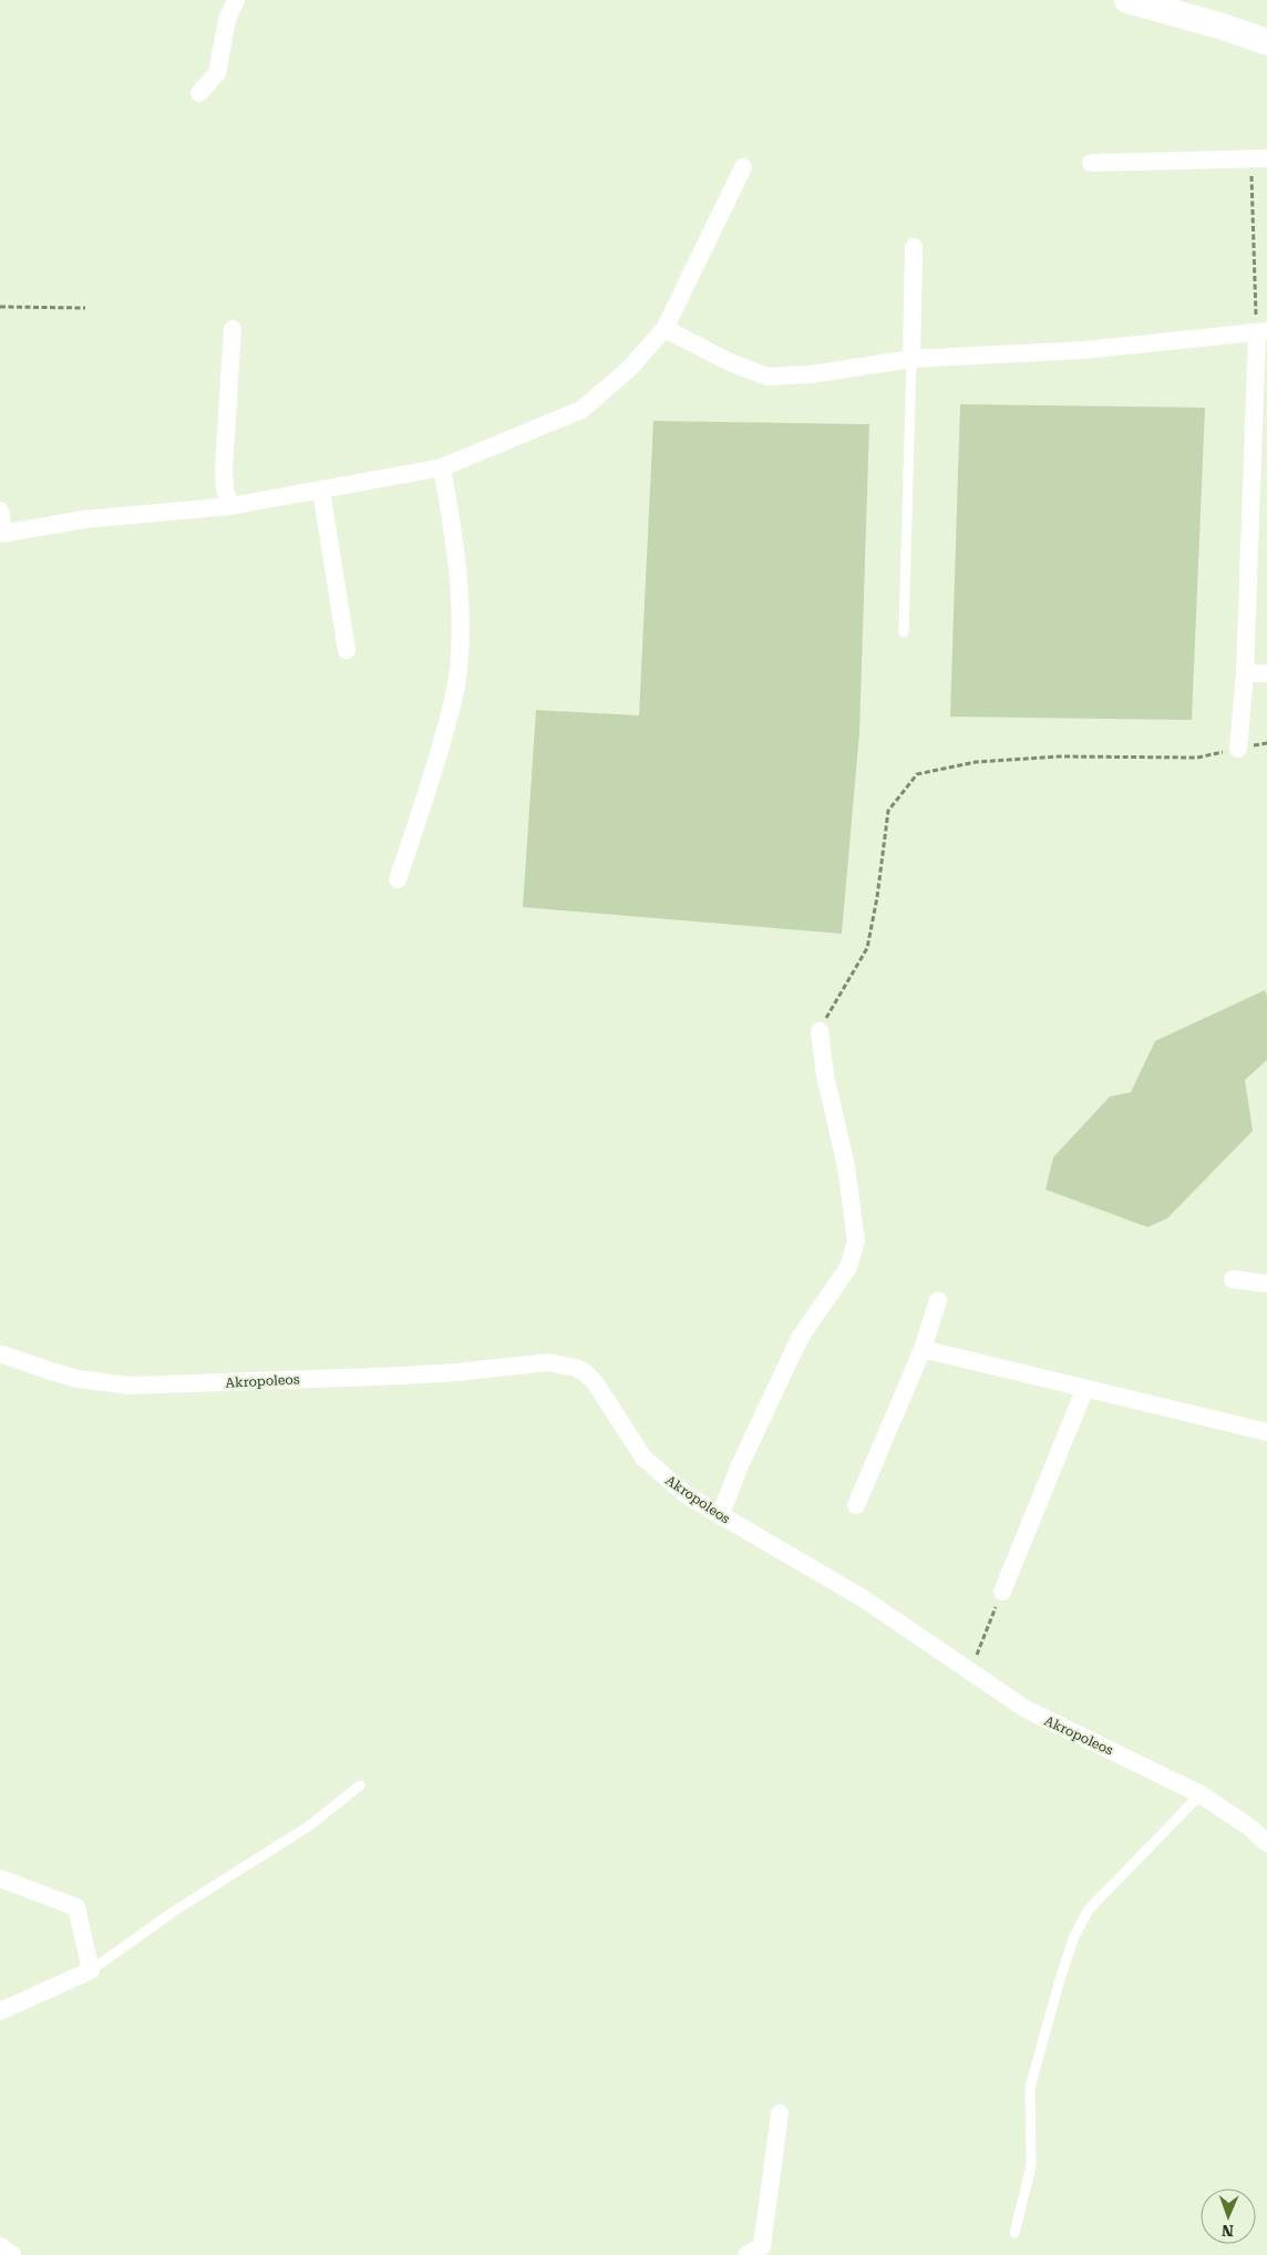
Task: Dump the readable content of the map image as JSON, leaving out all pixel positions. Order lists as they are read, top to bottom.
{
  "streets": {
    "street": ["Akropoleos"]
  },
  "north": "bottom"
}
